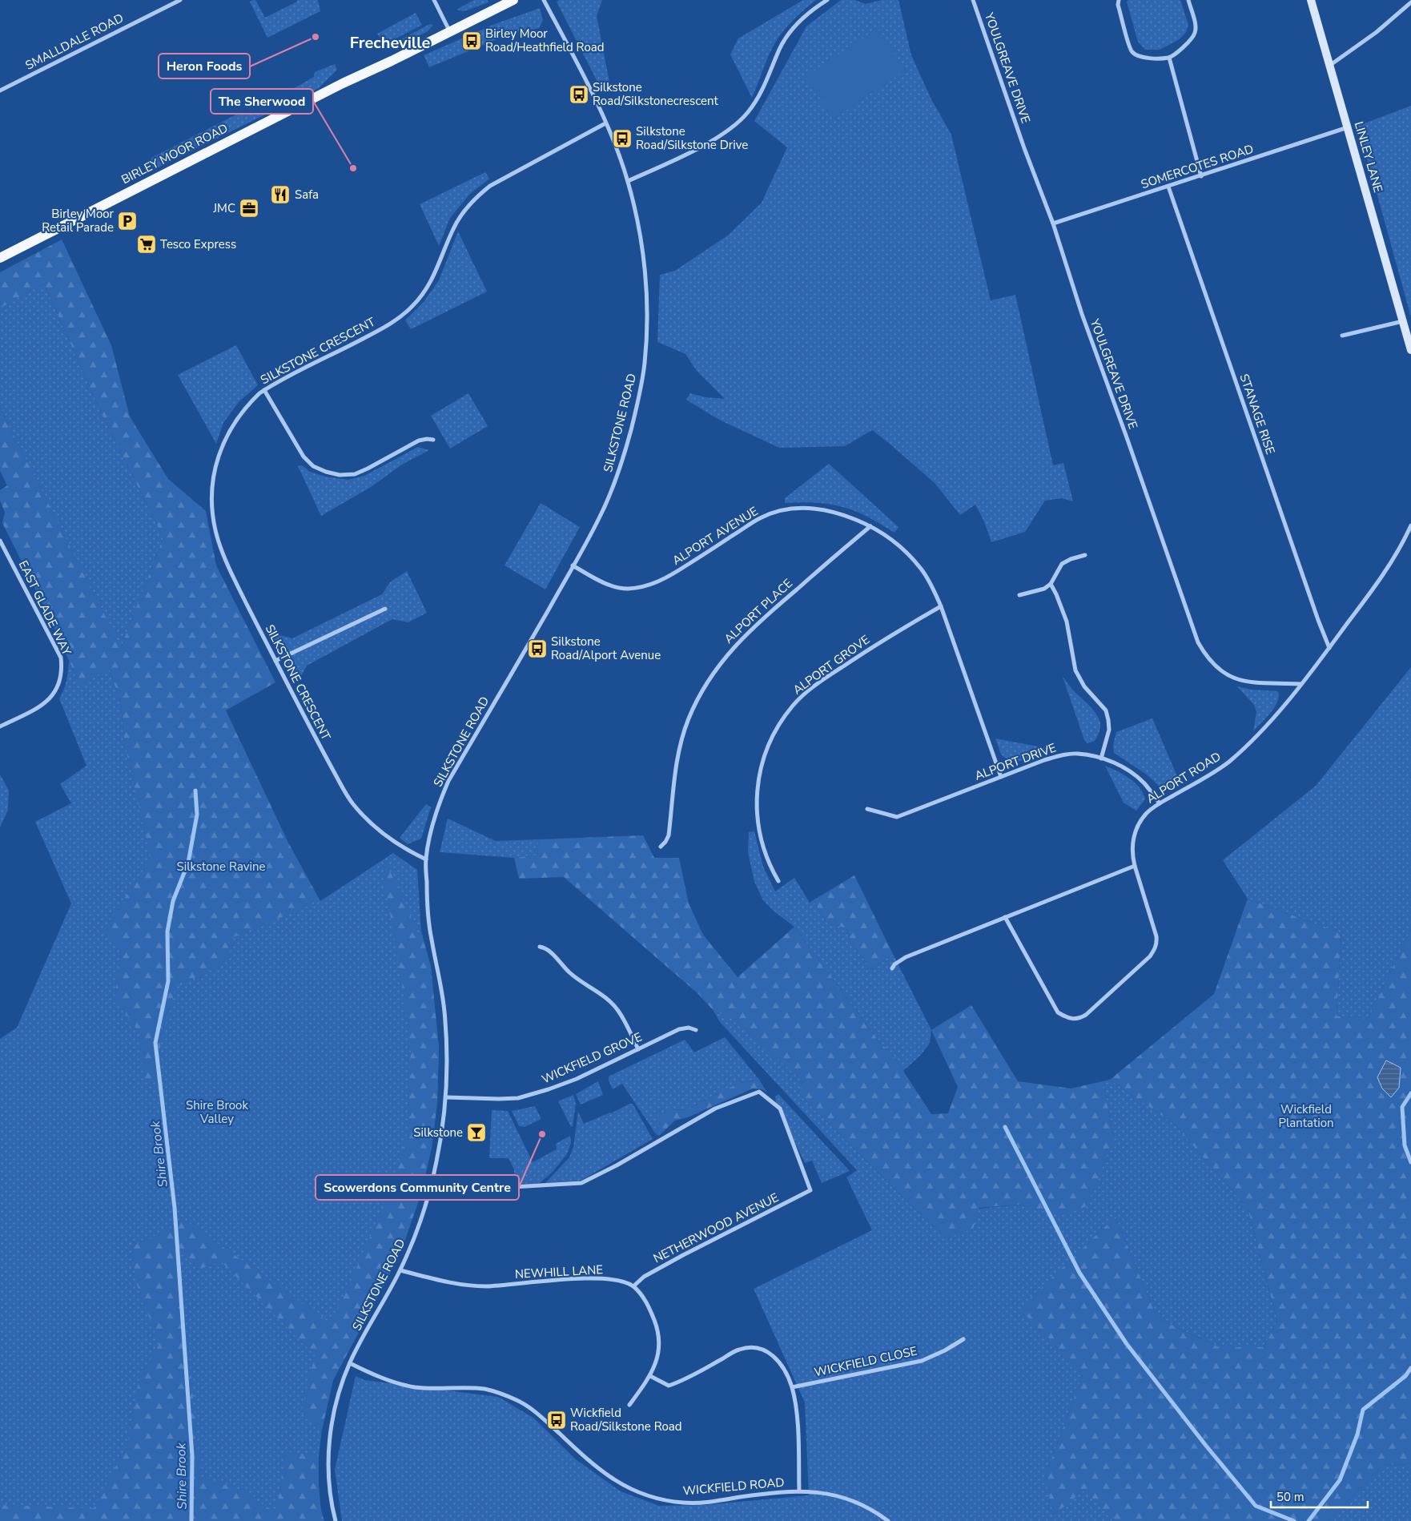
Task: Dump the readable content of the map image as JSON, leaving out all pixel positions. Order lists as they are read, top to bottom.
{
  "streets": {
    "main road": ["BIRLEY MOOR ROAD"],
    "street": [
      "SMALLDALE ROAD",
      "YOULGREAVE DRIVE",
      "LINLEY LANE",
      "SOMERCOTES ROAD",
      "SILKSTONE CRESCENT",
      "STANAGE RISE",
      "SILKSTONE ROAD",
      "ALPORT AVENUE",
      "EAST GLADE WAY",
      "ALPORT PLACE",
      "ALPORT GROVE",
      "ALPORT DRIVE",
      "ALPORT ROAD",
      "WICKFIELD GROVE",
      "NETHERWOOD AVENUE",
      "NEWHILL LANE",
      "WICKFIELD CLOSE",
      "WICKFIELD ROAD"
    ]
  },
  "crossings": [
    ["YOULGREAVE DRIVE", "SOMERCOTES ROAD"],
    ["YOULGREAVE DRIVE", "ALPORT ROAD"],
    ["LINLEY LANE", "SOMERCOTES ROAD"],
    ["SOMERCOTES ROAD", "STANAGE RISE"],
    ["SILKSTONE CRESCENT", "SILKSTONE ROAD"],
    ["STANAGE RISE", "ALPORT ROAD"],
    ["SILKSTONE ROAD", "ALPORT AVENUE"],
    ["SILKSTONE ROAD", "WICKFIELD GROVE"],
    ["SILKSTONE ROAD", "NETHERWOOD AVENUE"],
    ["SILKSTONE ROAD", "NEWHILL LANE"],
    ["SILKSTONE ROAD", "WICKFIELD ROAD"],
    ["ALPORT AVENUE", "ALPORT PLACE"],
    ["ALPORT AVENUE", "ALPORT GROVE"],
    ["ALPORT AVENUE", "ALPORT DRIVE"],
    ["ALPORT DRIVE", "ALPORT ROAD"],
    ["NETHERWOOD AVENUE", "NEWHILL LANE"]
  ],
  "districts": ["Frecheville"],
  "water": ["Shire Brook"],
  "parks": ["Silkstone Ravine", "Shire Brook Valley", "Wickfield Plantation"],
  "places": {
    "other": ["Heron Foods", "The Sherwood", "Scowerdons Community Centre"],
    "bus stop": [
      "Birley Moor Road/Heathfield Road",
      "Silkstone Road/Silkstonecrescent",
      "Silkstone Road/Silkstone Drive",
      "Silkstone Road/Alport Avenue",
      "Wickfield Road/Silkstone Road"
    ],
    "restaurant": ["Safa"],
    "office": ["JMC"],
    "parking": ["Birley Moor Retail Parade"],
    "supermarket": ["Tesco Express"],
    "bar": ["Silkstone"]
  },
  "scale_bar": "50 m"
}
